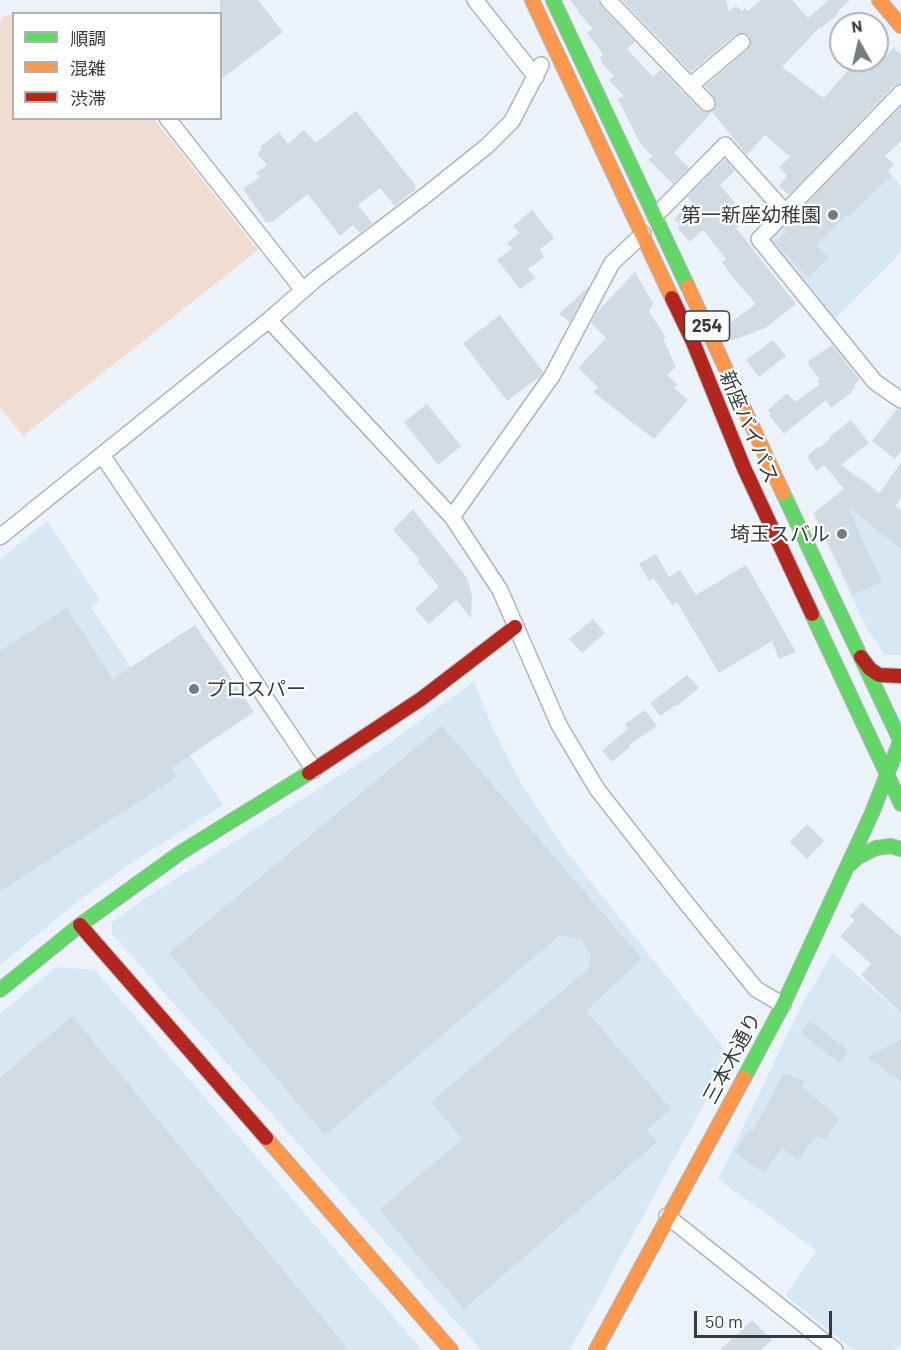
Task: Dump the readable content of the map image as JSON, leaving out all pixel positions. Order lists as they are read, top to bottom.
{
  "streets": {
    "main road": ["254", "新座バイパス", "三本木通り"]
  },
  "crossings": [
    ["新座バイパス", "三本木通り"]
  ],
  "places": ["第一新座幼稚園", "埼玉スバル", "プロスパー"],
  "legend": ["順調", "混雑", "渋滞"],
  "scale_bar": "50 m",
  "north": "top"
}
